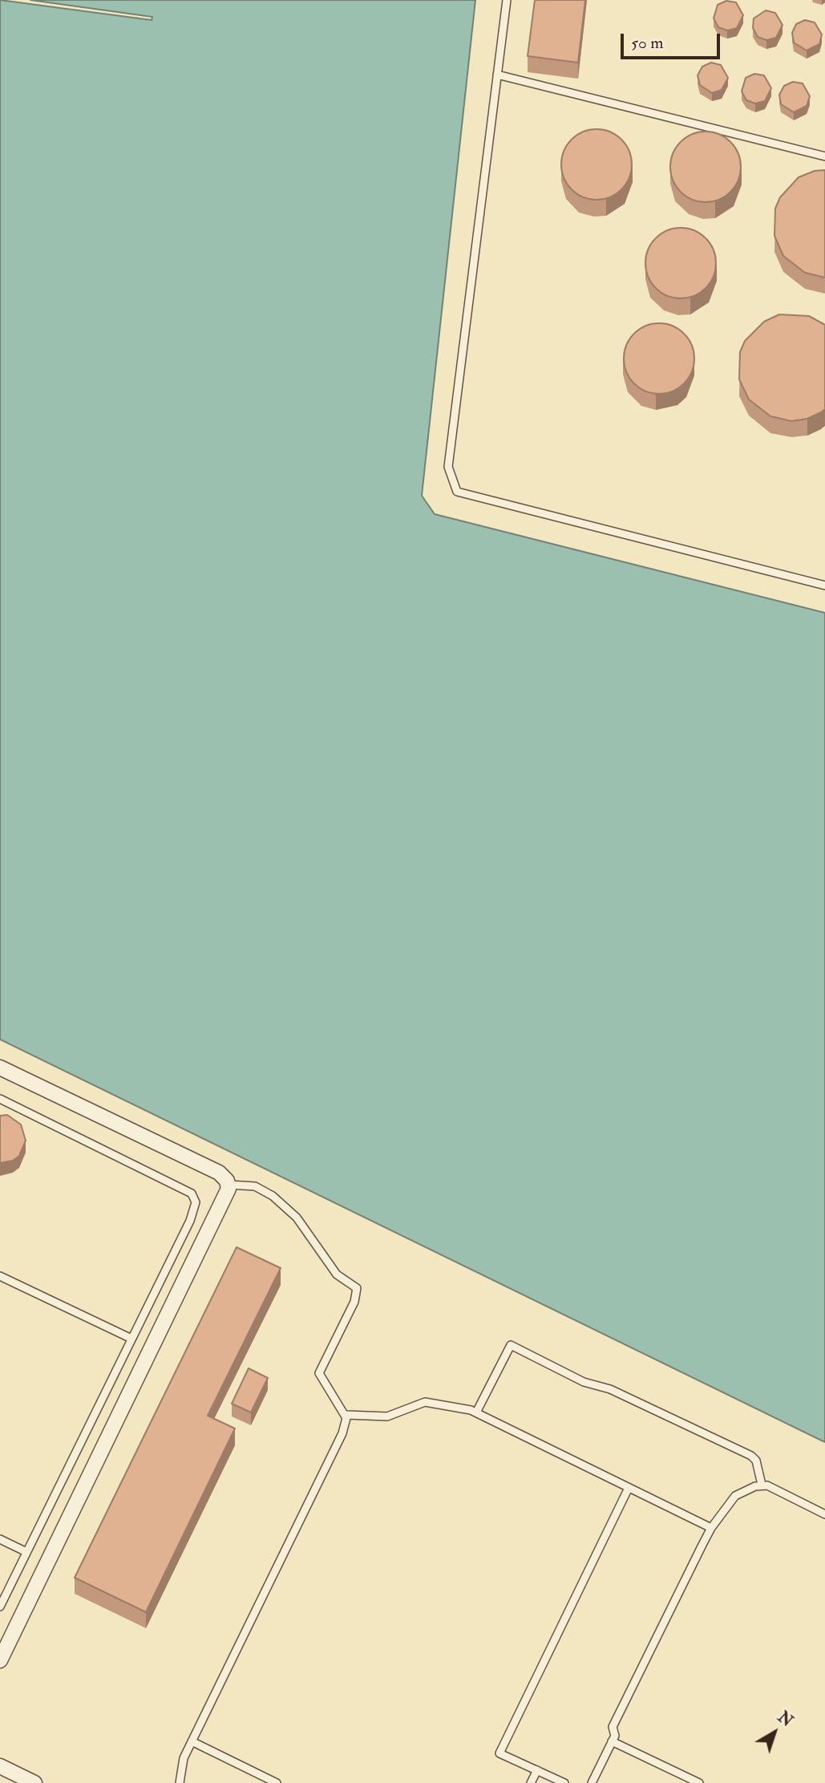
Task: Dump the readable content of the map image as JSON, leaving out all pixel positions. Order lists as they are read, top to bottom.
{
  "scale_bar": "50 m",
  "north": "top right"
}
